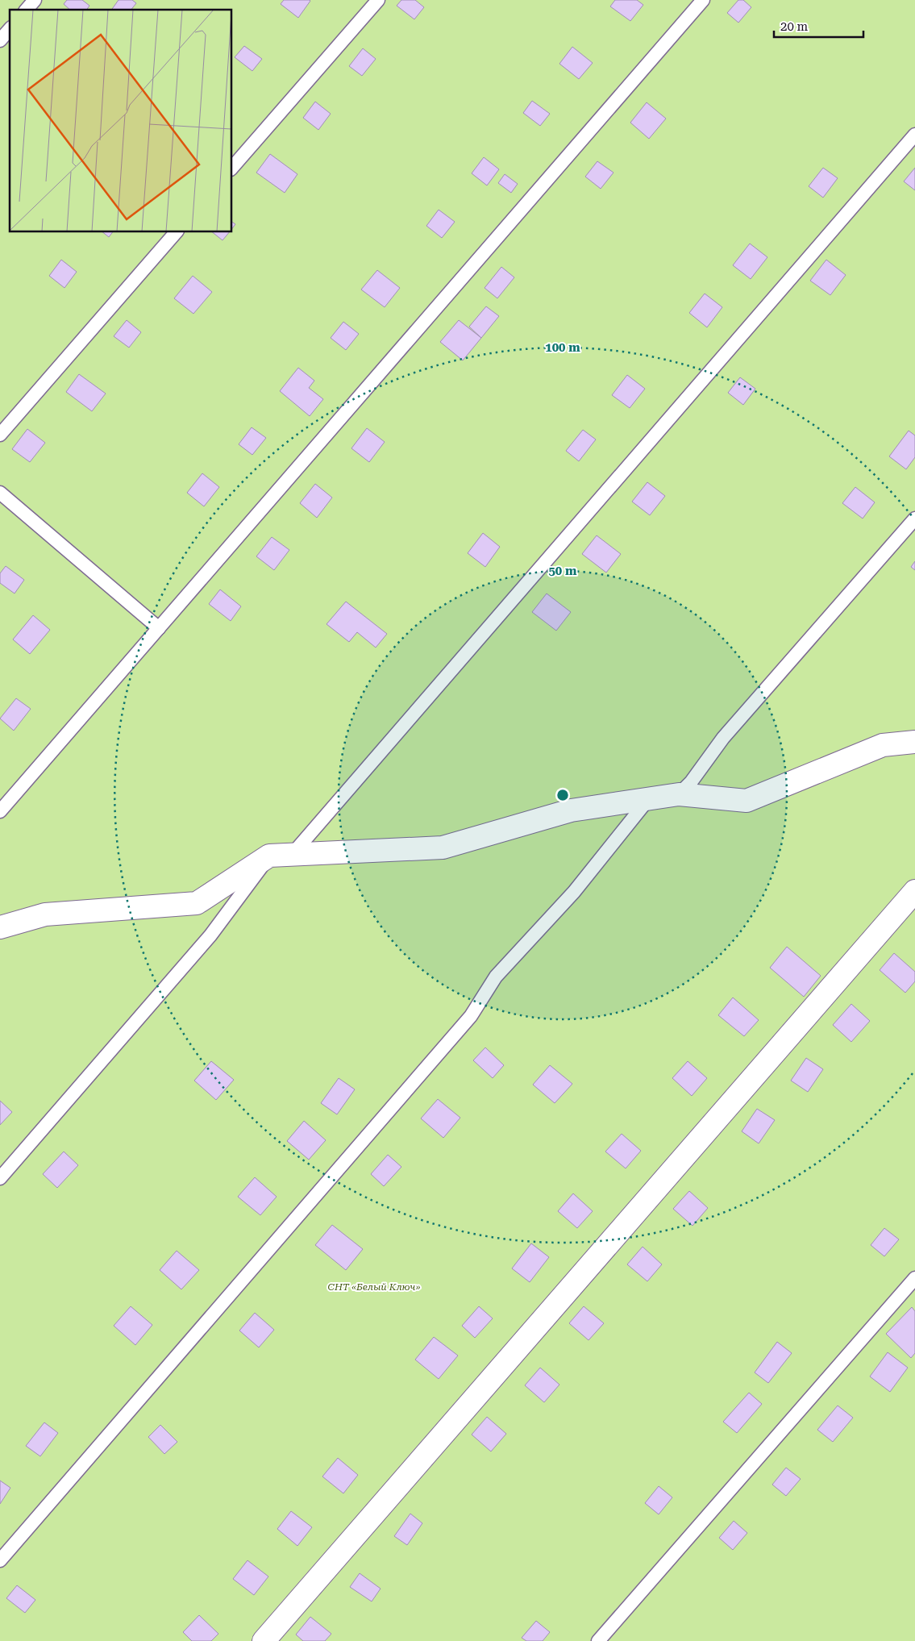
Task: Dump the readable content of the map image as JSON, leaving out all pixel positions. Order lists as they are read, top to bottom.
{
  "parks": ["СНТ «Белый Ключ»"],
  "scale_bar": "20 m",
  "rings": ["100 m", "50 m"]
}
